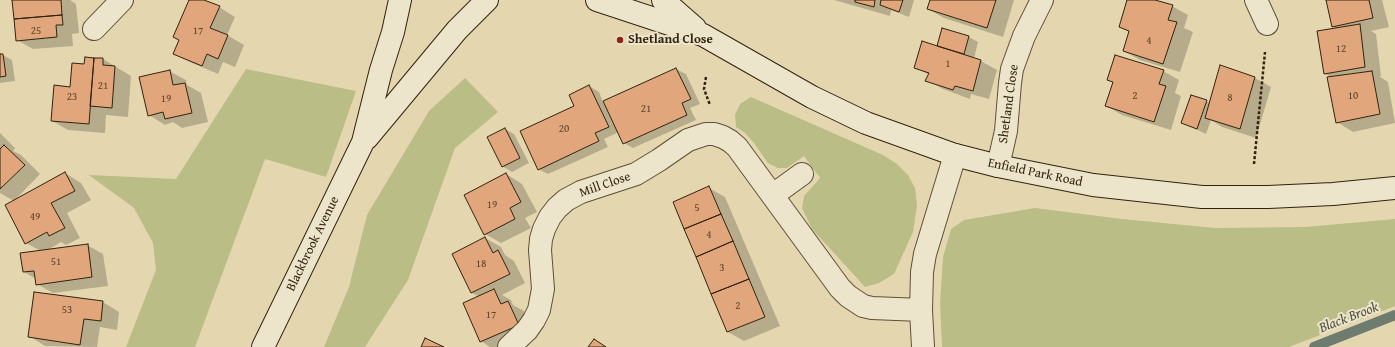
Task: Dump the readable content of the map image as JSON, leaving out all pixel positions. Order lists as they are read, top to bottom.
{
  "streets": {
    "street": [
      "Shetland Close",
      "Enfield Park Road",
      "Mill Close",
      "Blackbrook Avenue"
    ]
  },
  "crossings": [
    ["Shetland Close", "Enfield Park Road"]
  ],
  "water": ["Black Brook"],
  "places": ["Shetland Close"],
  "house_numbers": [
    "25",
    "17",
    "4",
    "12",
    "1",
    "21",
    "2",
    "10",
    "23",
    "8",
    "19",
    "21",
    "20",
    "19",
    "5",
    "49",
    "4",
    "51",
    "18",
    "3",
    "2",
    "53",
    "17"
  ]
}
